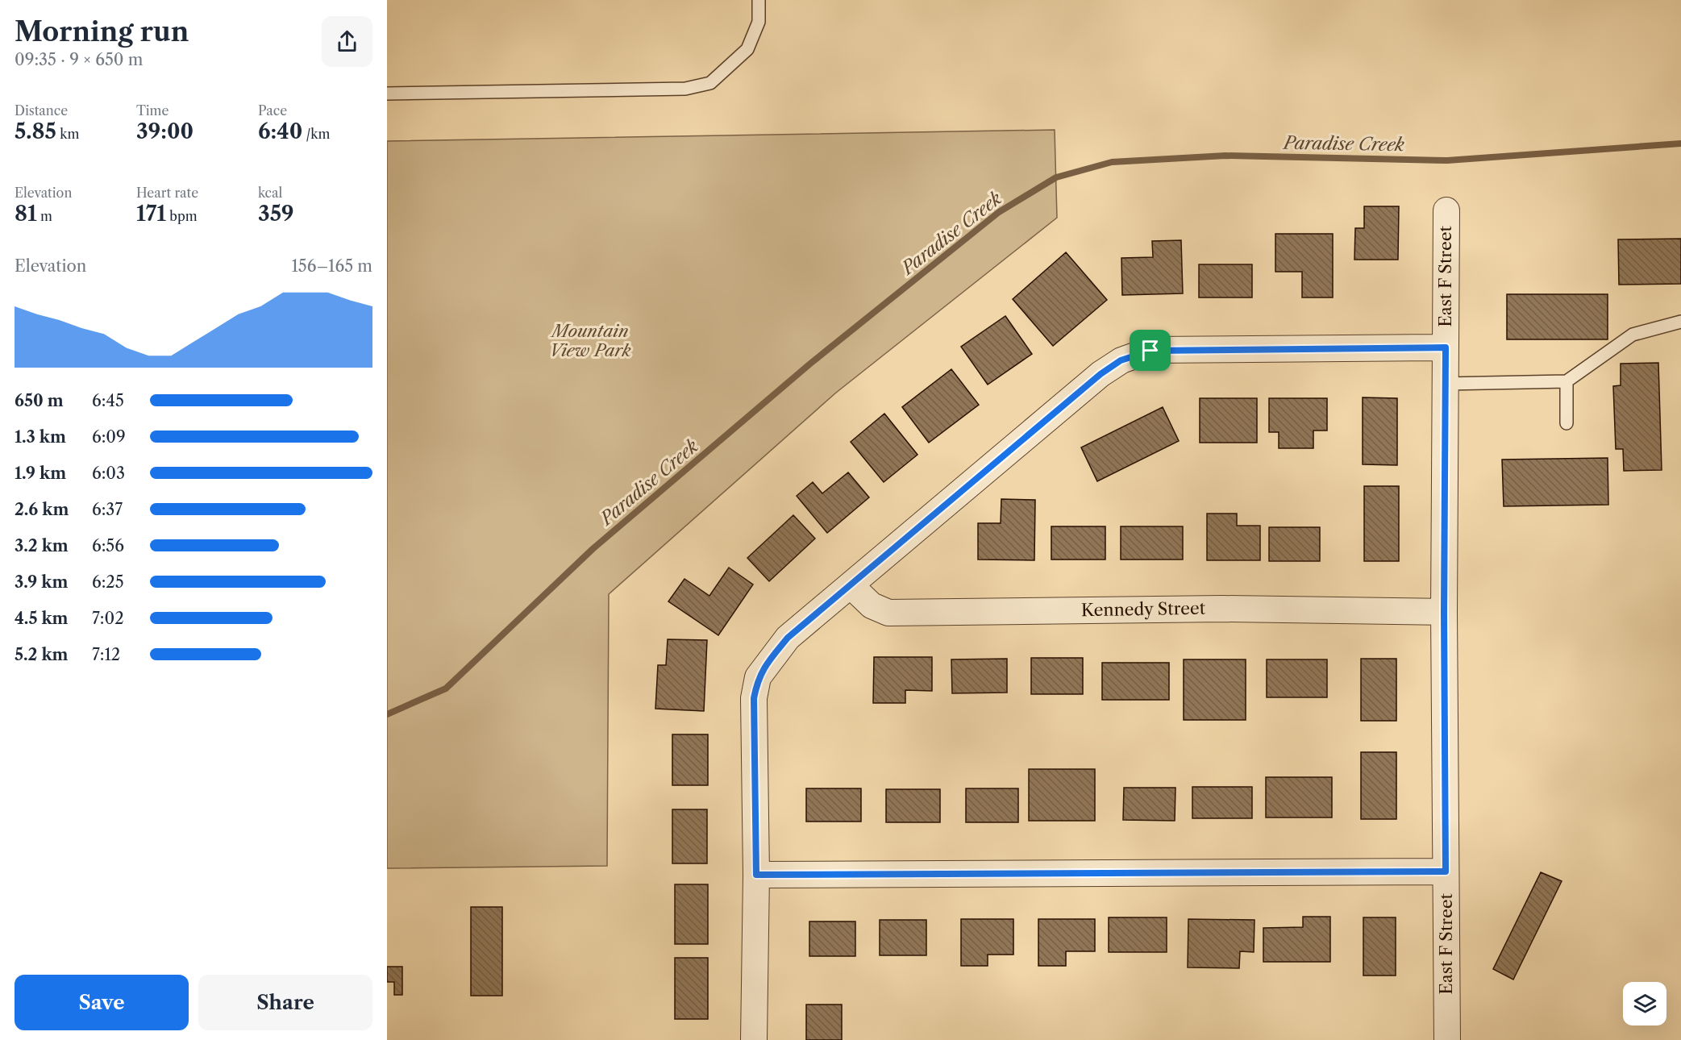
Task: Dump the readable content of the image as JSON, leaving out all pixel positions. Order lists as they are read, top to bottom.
{
  "streets": {
    "street": ["East F Street", "Kennedy Street"]
  },
  "crossings": [
    ["East F Street", "Kennedy Street"]
  ],
  "water": ["Paradise Creek"],
  "parks": ["Mountain View Park"],
  "page": {
    "heading": ["Morning run", "09:35 · 9 × 650 m"],
    "stats": [
      ["Distance", "5.85 km"],
      ["Time", "39:00"],
      ["Pace", "6:40 /km"],
      ["Elevation", "81 m"],
      ["Heart rate", "171 bpm"],
      ["kcal", "359"]
    ],
    "chart": ["Elevation", "156–165 m"],
    "list": [
      {
        "name": "650 m",
        "note": "6:45"
      },
      {
        "name": "1.3 km",
        "note": "6:09"
      },
      {
        "name": "1.9 km",
        "note": "6:03"
      },
      {
        "name": "2.6 km",
        "note": "6:37"
      },
      {
        "name": "3.2 km",
        "note": "6:56"
      },
      {
        "name": "3.9 km",
        "note": "6:25"
      },
      {
        "name": "4.5 km",
        "note": "7:02"
      },
      {
        "name": "5.2 km",
        "note": "7:12"
      }
    ],
    "buttons": ["Save", "Share"]
  }
}
